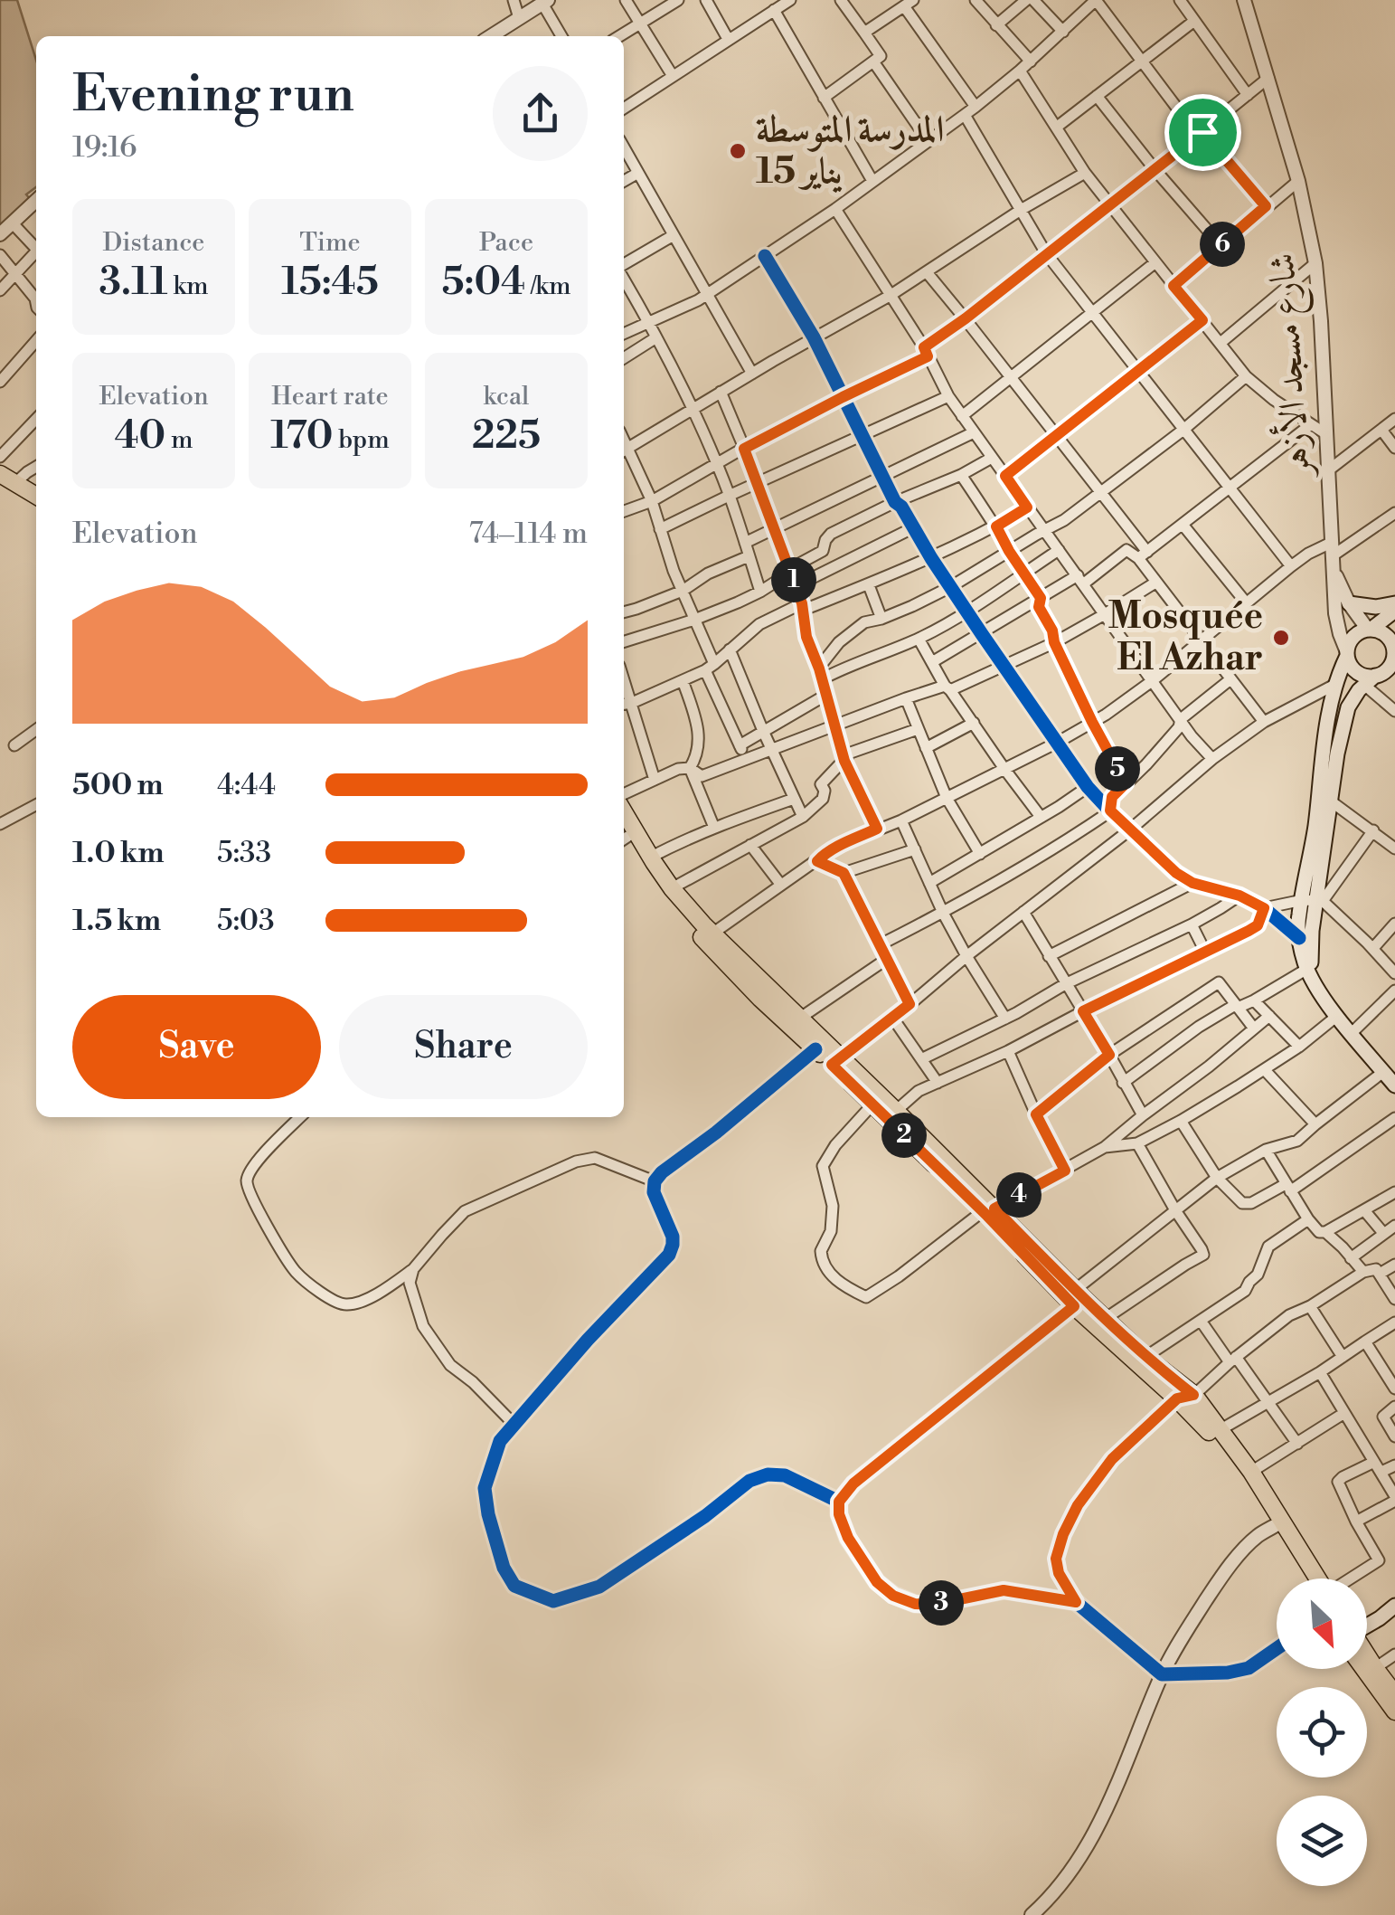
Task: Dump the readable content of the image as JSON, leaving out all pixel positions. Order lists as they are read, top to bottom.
{
  "streets": {
    "street": ["شارع مسجد الأزهر"]
  },
  "places": ["المدرسة المتوسطة 15 يناير", "Mosquée El Azhar"],
  "north": "bottom right",
  "page": {
    "heading": ["Evening run", "19:16"],
    "stats": [
      ["Distance", "3.11 km"],
      ["Time", "15:45"],
      ["Pace", "5:04 /km"],
      ["Elevation", "40 m"],
      ["Heart rate", "170 bpm"],
      ["kcal", "225"]
    ],
    "pins": [
      "6",
      "1",
      "5",
      "2",
      "4",
      "3"
    ],
    "chart": ["Elevation", "74–114 m"],
    "list": [
      {
        "name": "500 m",
        "note": "4:44"
      },
      {
        "name": "1.0 km",
        "note": "5:33"
      },
      {
        "name": "1.5 km",
        "note": "5:03"
      }
    ],
    "buttons": ["Save", "Share"]
  }
}
